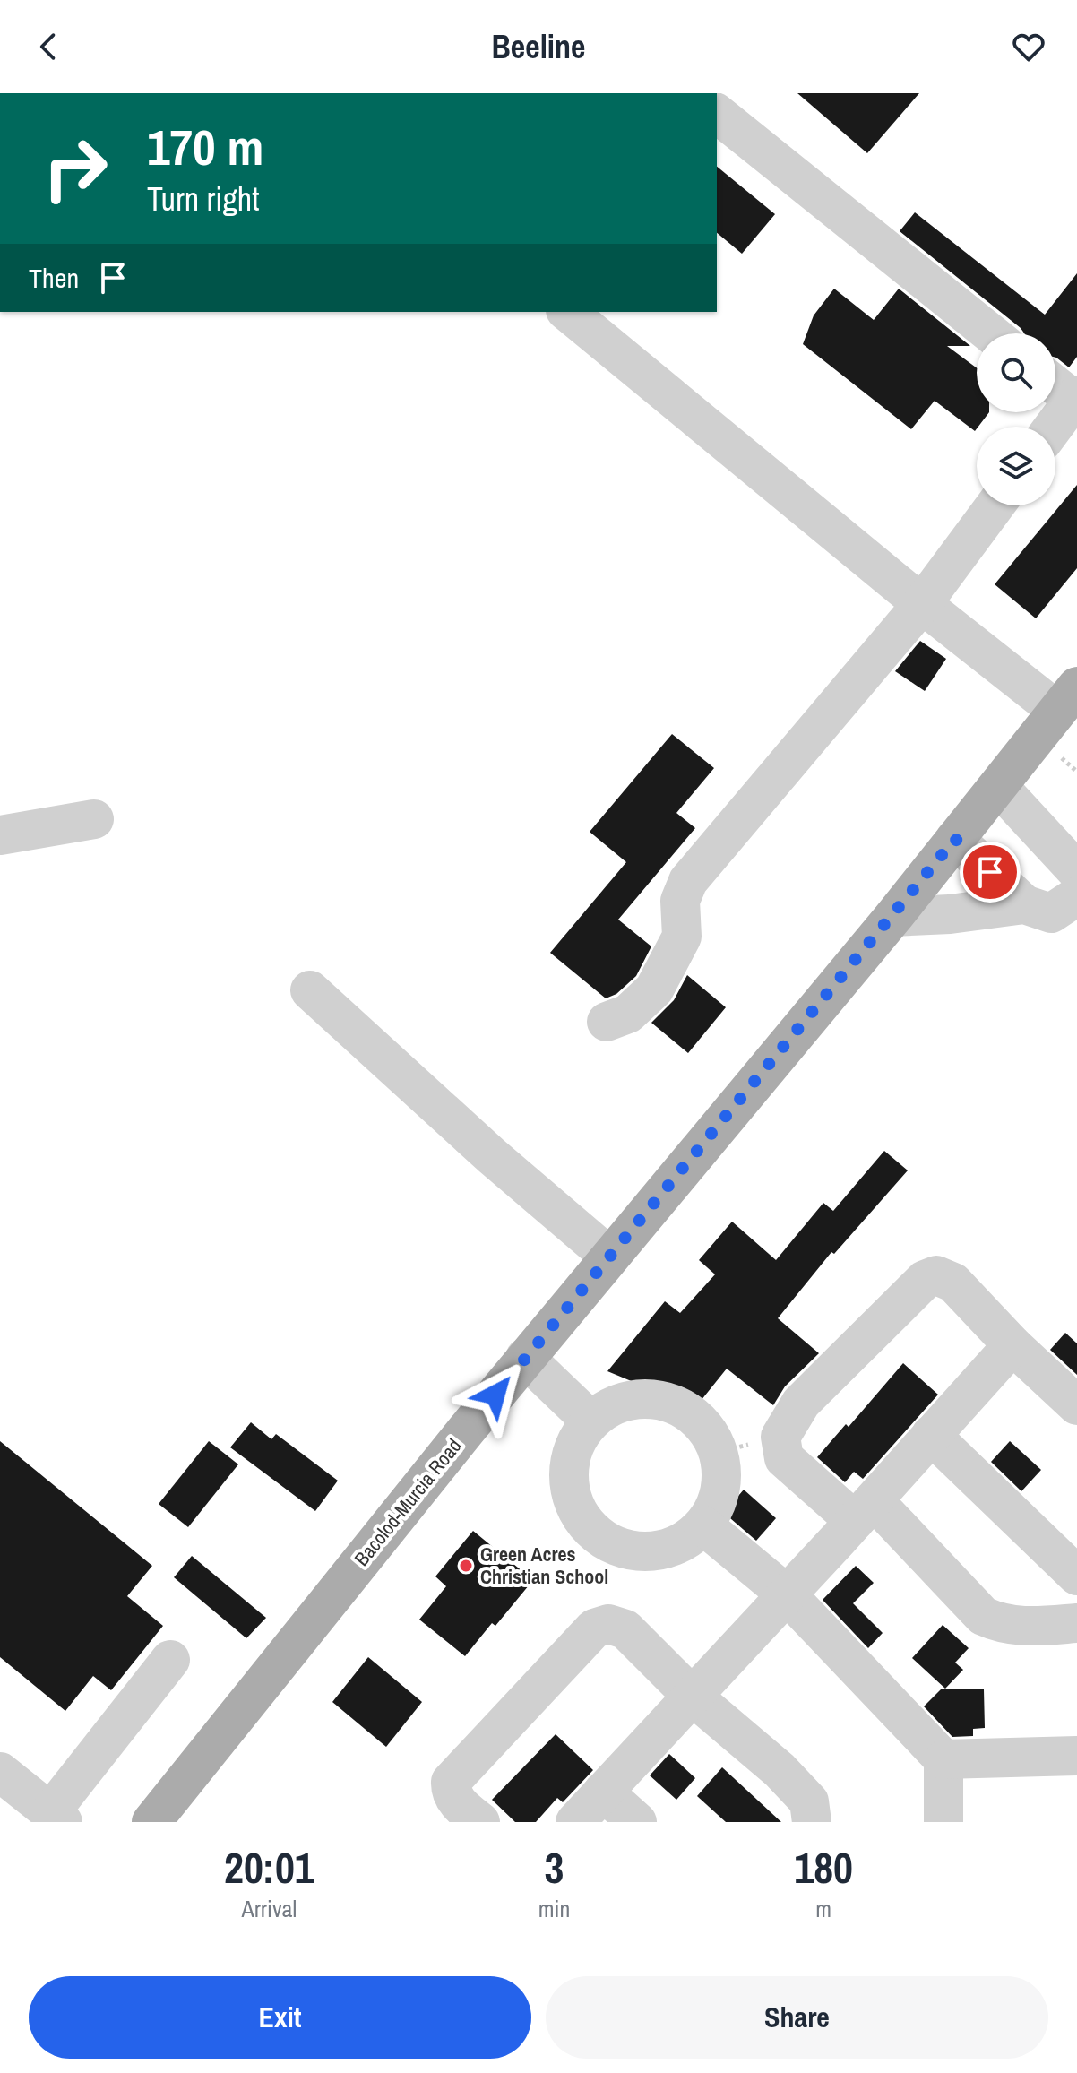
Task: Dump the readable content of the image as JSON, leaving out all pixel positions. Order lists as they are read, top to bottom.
{
  "streets": {
    "main road": ["Bacolod-Murcia Road"]
  },
  "places": ["Green Acres Christian School"],
  "page": {
    "header": "Beeline",
    "turn": ["170 m", "Turn right"],
    "then": "Then",
    "eta": [
      "20:01",
      "Arrival",
      "3",
      "min",
      "180",
      "m"
    ],
    "buttons": ["Exit", "Share"]
  }
}
